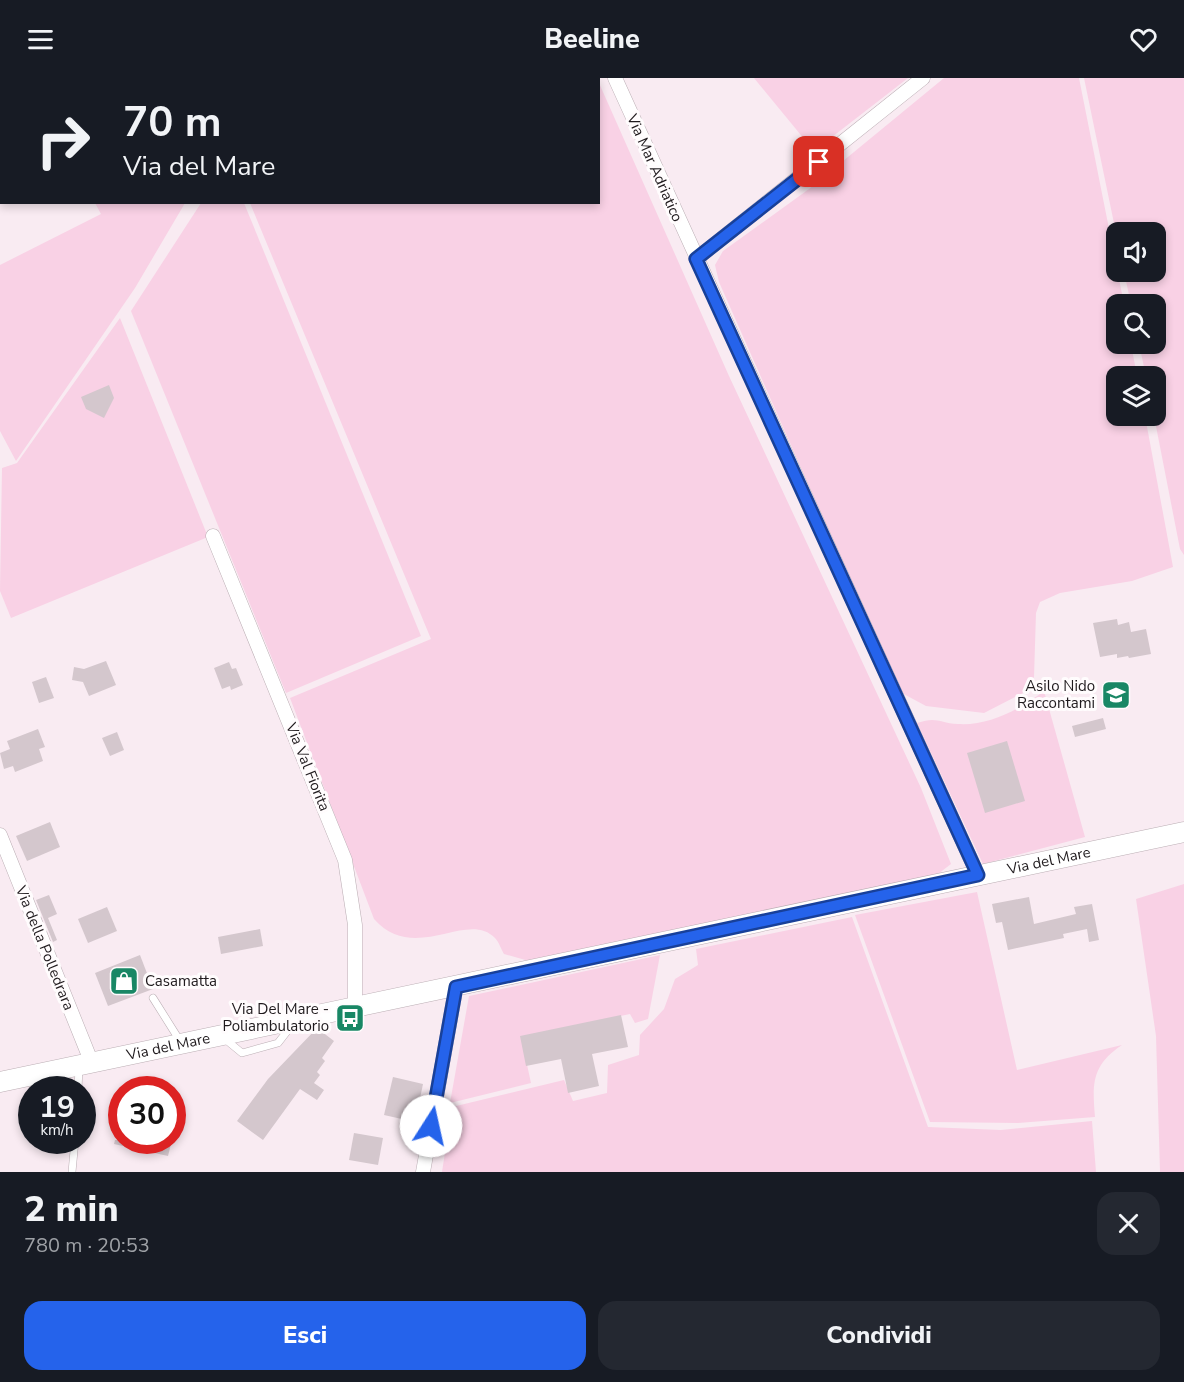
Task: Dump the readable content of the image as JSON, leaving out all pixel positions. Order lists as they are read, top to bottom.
{
  "streets": {
    "main road": ["Via del Mare"],
    "street": ["Via Mar Adriatico", "Via Val Fiorita", "Via della Polledrara"]
  },
  "crossings": [
    ["Via Mar Adriatico", "Via del Mare"],
    ["Via Val Fiorita", "Via del Mare"],
    ["Via del Mare", "Via della Polledrara"]
  ],
  "places": {
    "school or university": ["Asilo Nido Raccontami"],
    "shop": ["Casamatta"],
    "bus stop": ["Via Del Mare - Poliambulatorio"]
  },
  "page": {
    "header": "Beeline",
    "turn": ["70 m", "Via del Mare"],
    "speed": "19 km/h",
    "limit": "30",
    "heading": ["2 min", "780 m · 20:53"],
    "buttons": ["Esci", "Condividi"]
  }
}
